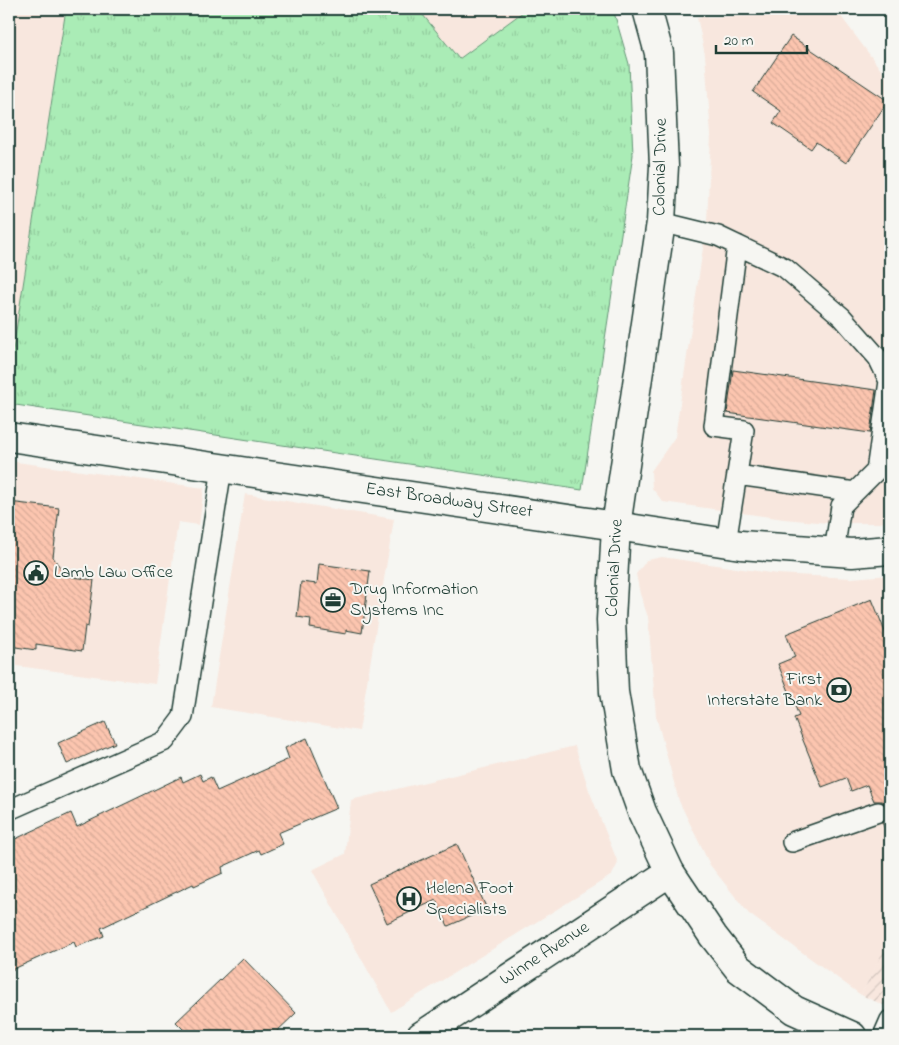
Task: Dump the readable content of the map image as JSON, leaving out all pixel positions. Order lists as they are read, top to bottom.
{
  "streets": {
    "street": ["Colonial Drive", "East Broadway Street", "Winne Avenue"]
  },
  "crossings": [
    ["Colonial Drive", "East Broadway Street"],
    ["Colonial Drive", "Winne Avenue"]
  ],
  "places": {
    "public building": ["Lamb Law Office"],
    "office": ["Drug Information Systems Inc"],
    "bank": ["First Interstate Bank"],
    "hospital": ["Helena Foot Specialists"]
  },
  "scale_bar": "20 m"
}
